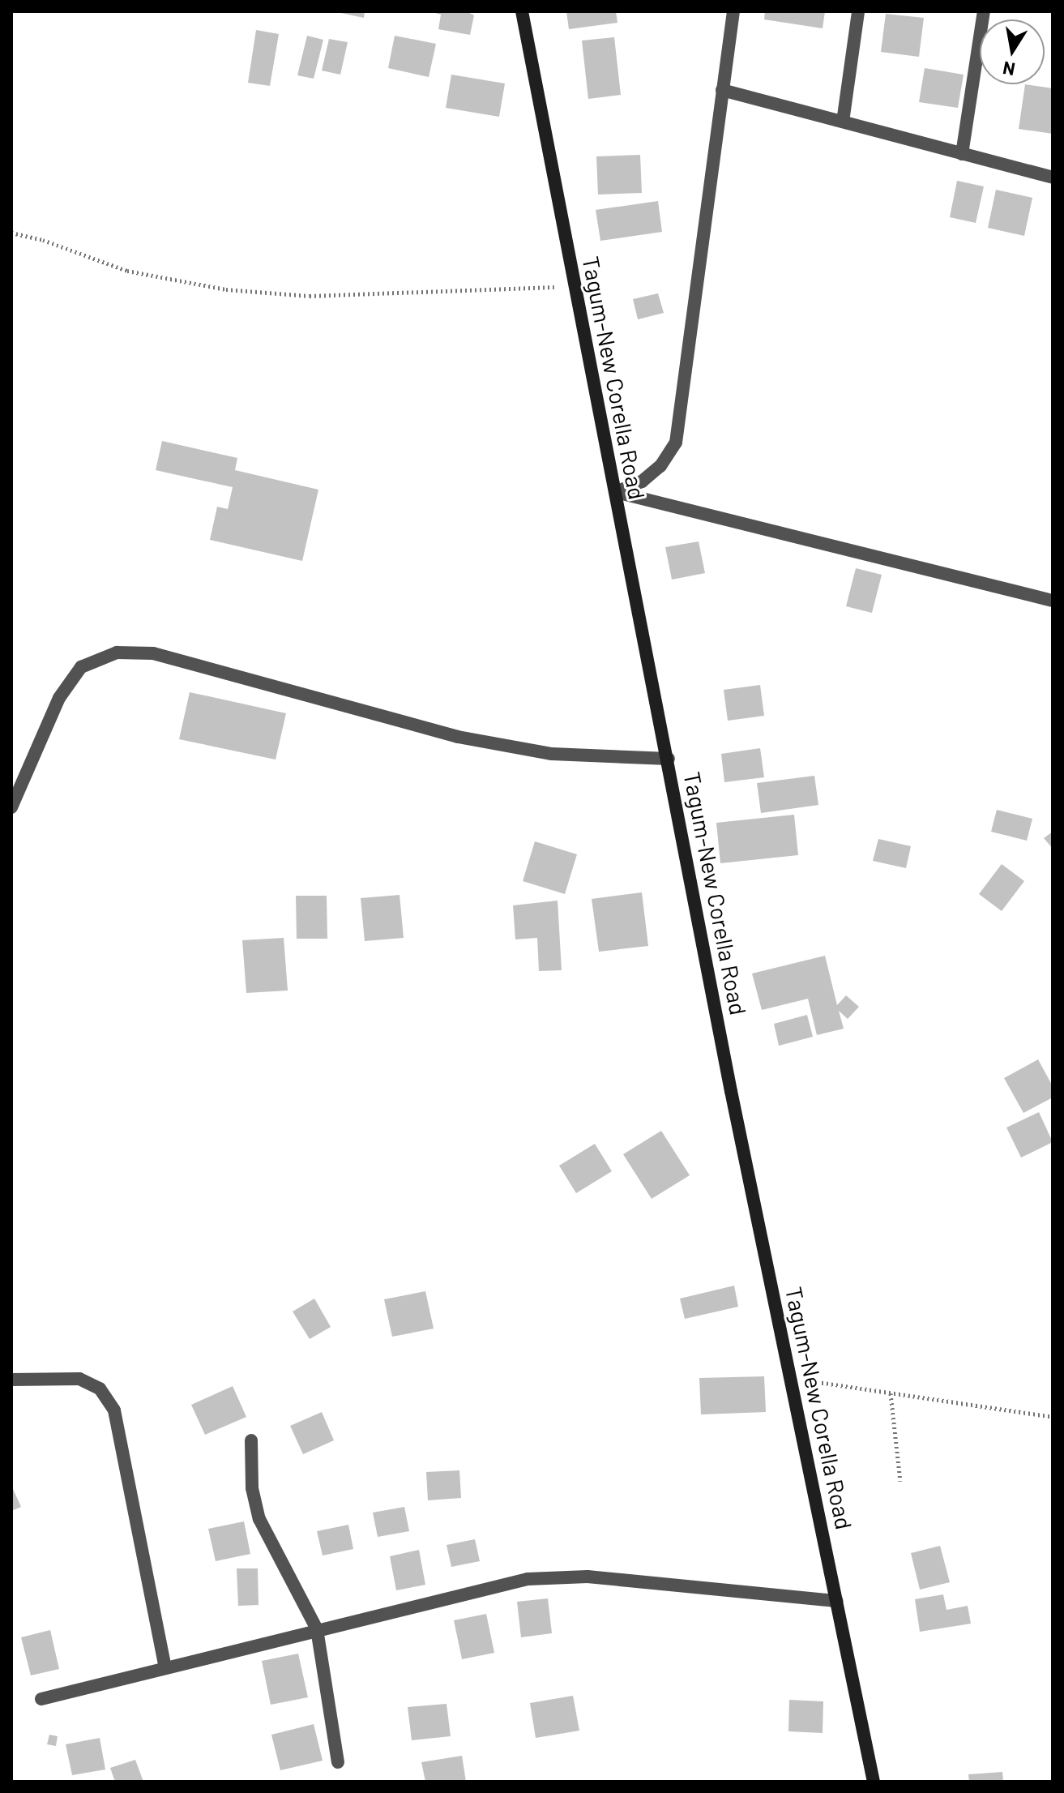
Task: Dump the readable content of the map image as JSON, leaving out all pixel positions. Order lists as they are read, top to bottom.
{
  "streets": {
    "main road": ["Tagum-New Corella Road"]
  },
  "north": "bottom"
}
